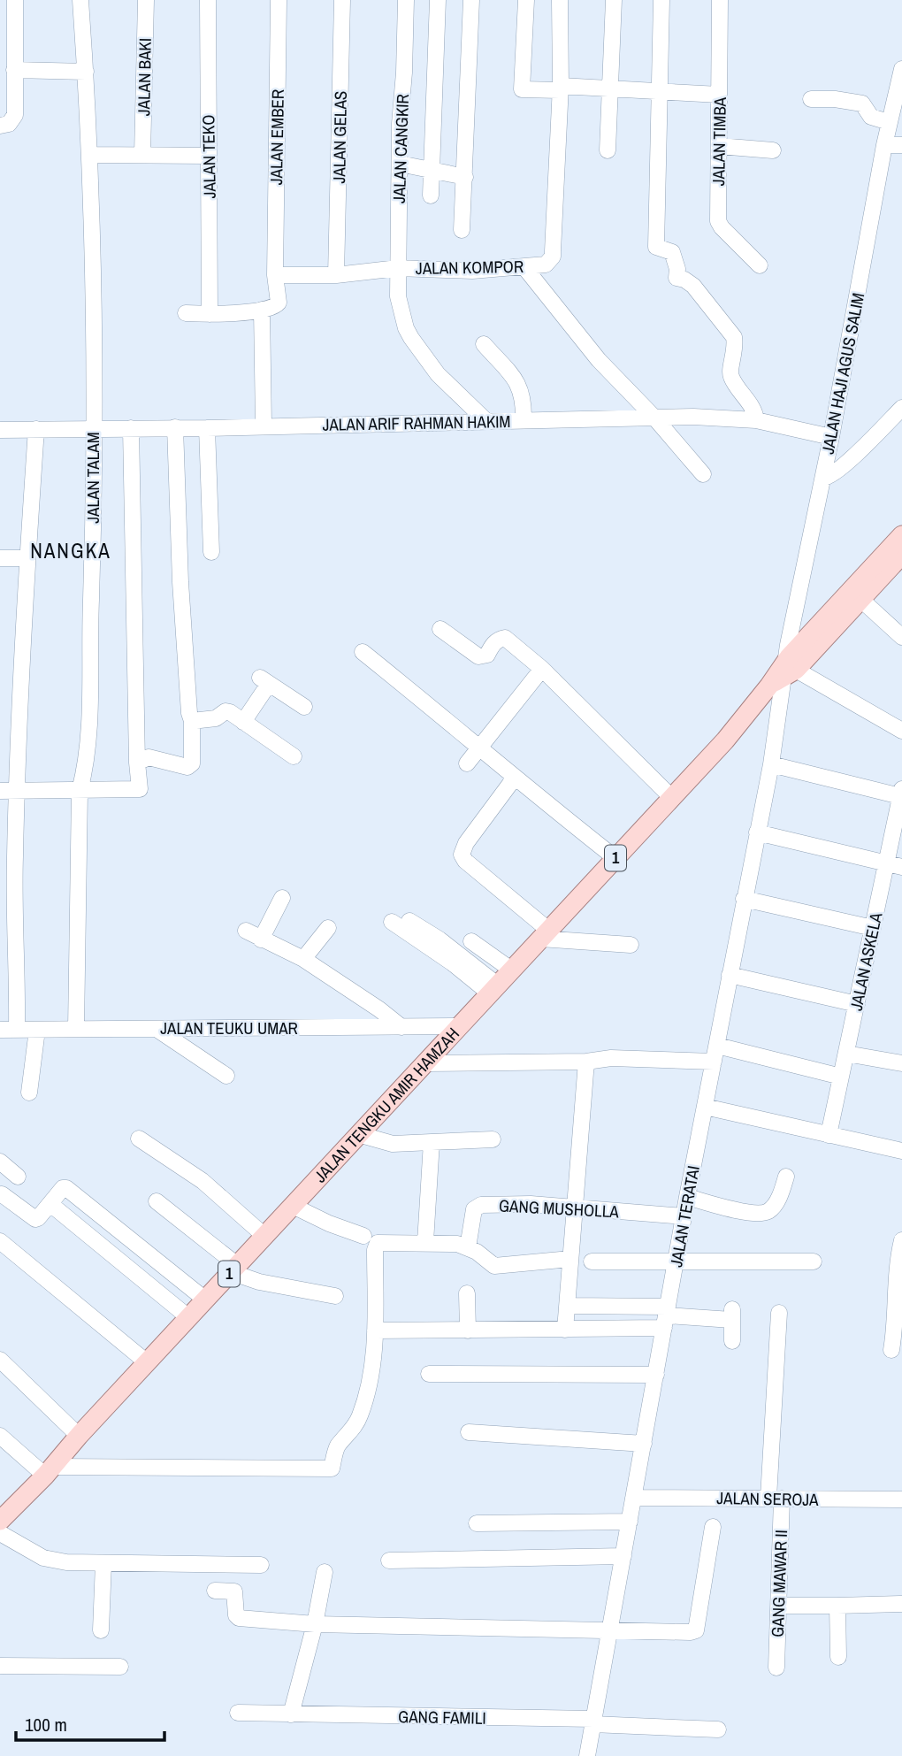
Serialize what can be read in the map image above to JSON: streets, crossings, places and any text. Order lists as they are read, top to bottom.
{
  "streets": {
    "main road": ["1", "JALAN TENGKU AMIR HAMZAH"],
    "street": [
      "JALAN BAKI",
      "JALAN EMBER",
      "JALAN GELAS",
      "JALAN TIMBA",
      "JALAN CANGKIR",
      "JALAN TEKO",
      "JALAN KOMPOR",
      "JALAN HAJI AGUS SALIM",
      "JALAN ARIF RAHMAN HAKIM",
      "JALAN TALAM",
      "JALAN ASKELA",
      "JALAN TEUKU UMAR",
      "GANG MUSHOLLA",
      "JALAN TERATAI",
      "JALAN SEROJA",
      "GANG MAWAR II",
      "GANG FAMILI"
    ]
  },
  "crossings": [
    ["JALAN EMBER", "JALAN KOMPOR"],
    ["JALAN GELAS", "JALAN KOMPOR"],
    ["JALAN CANGKIR", "JALAN KOMPOR"],
    ["JALAN CANGKIR", "JALAN ARIF RAHMAN HAKIM"],
    ["JALAN HAJI AGUS SALIM", "JALAN ARIF RAHMAN HAKIM"],
    ["JALAN HAJI AGUS SALIM", "JALAN TENGKU AMIR HAMZAH"],
    ["JALAN HAJI AGUS SALIM", "JALAN TERATAI"],
    ["JALAN ARIF RAHMAN HAKIM", "JALAN TALAM"],
    ["JALAN TALAM", "JALAN TEUKU UMAR"],
    ["JALAN TEUKU UMAR", "JALAN TENGKU AMIR HAMZAH"],
    ["JALAN TENGKU AMIR HAMZAH", "JALAN TERATAI"],
    ["GANG MUSHOLLA", "JALAN TERATAI"],
    ["JALAN TERATAI", "JALAN SEROJA"],
    ["JALAN TERATAI", "GANG FAMILI"],
    ["JALAN SEROJA", "GANG MAWAR II"]
  ],
  "districts": ["NANGKA"],
  "scale_bar": "100 m"
}
